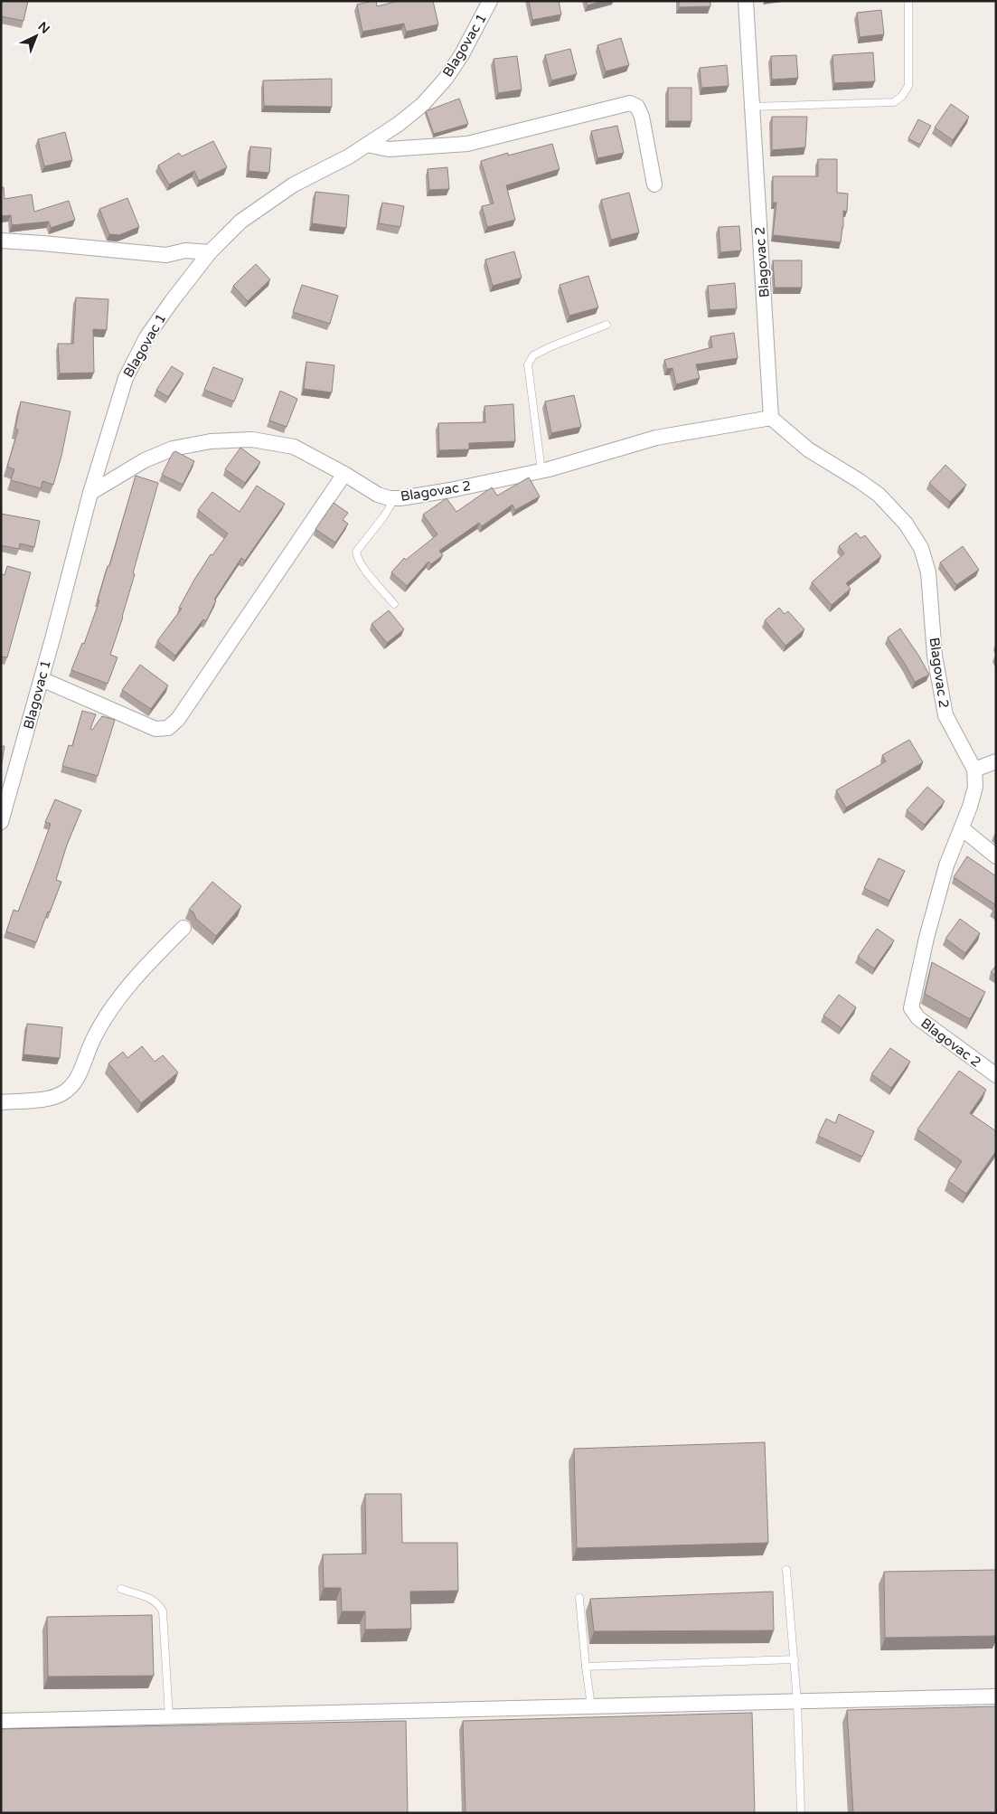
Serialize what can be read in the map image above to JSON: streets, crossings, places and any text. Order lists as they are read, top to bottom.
{
  "streets": {
    "street": ["Blagovac 1", "Blagovac 2"]
  },
  "crossings": [
    ["Blagovac 1", "Blagovac 2"]
  ],
  "north": "top right"
}
